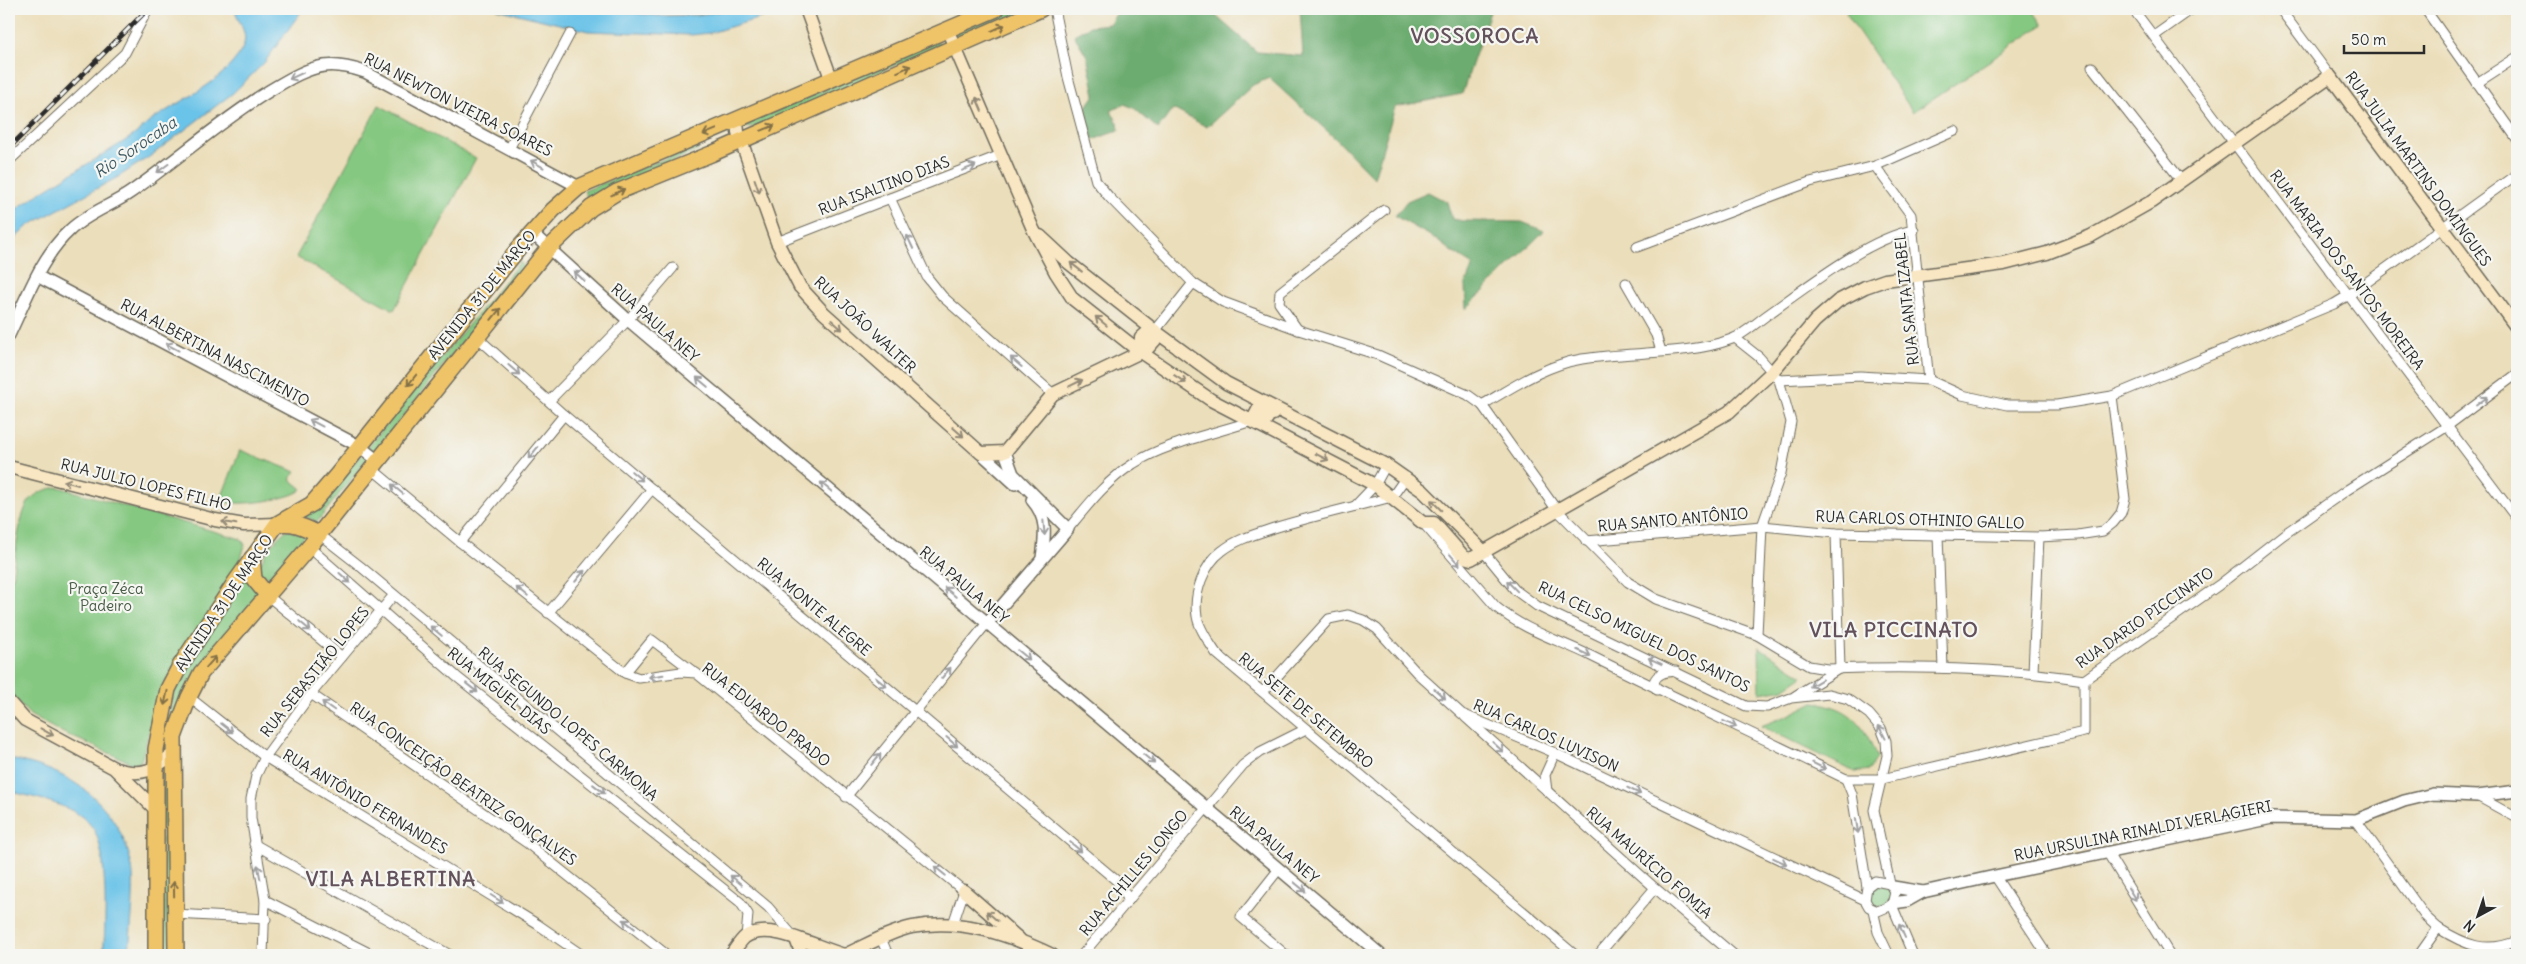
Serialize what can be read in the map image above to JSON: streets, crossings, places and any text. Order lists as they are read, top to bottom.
{
  "streets": {
    "highway": ["AVENIDA 31 DE MARÇO"],
    "main road": [
      "RUA JULIA MARTINS DOMINGUES",
      "RUA JOÃO WALTER",
      "RUA JULIO LOPES FILHO",
      "RUA CELSO MIGUEL DOS SANTOS"
    ],
    "street": [
      "RUA NEWTON VIEIRA SOARES",
      "RUA ISALTINO DIAS",
      "RUA MARIA DOS SANTOS MOREIRA",
      "RUA SANTA IZABEL",
      "RUA PAULA NEY",
      "RUA ALBERTINA NASCIMENTO",
      "RUA SANTO ANTÔNIO",
      "RUA CARLOS OTHINIO GALLO",
      "RUA MONTE ALEGRE",
      "RUA DARIO PICCINATO",
      "RUA SEBASTIÃO LOPES",
      "RUA MIGUEL DIAS",
      "RUA SETE DE SETEMBRO",
      "RUA EDUARDO PRADO",
      "RUA SEGUNDO LOPES CARMONA",
      "RUA CARLOS LUVISON",
      "RUA CONCEIÇÃO BEATRIZ GONÇALVES",
      "RUA ANTÔNIO FERNANDES",
      "RUA URSULINA RINALDI VERLAGIERI",
      "RUA MAURÍCIO FOMIA",
      "RUA ACHILLES LONGO"
    ]
  },
  "crossings": [
    ["RUA NEWTON VIEIRA SOARES", "AVENIDA 31 DE MARÇO"],
    ["RUA NEWTON VIEIRA SOARES", "RUA ALBERTINA NASCIMENTO"],
    ["RUA ISALTINO DIAS", "RUA JOÃO WALTER"],
    ["RUA ISALTINO DIAS", "RUA CELSO MIGUEL DOS SANTOS"],
    ["RUA MARIA DOS SANTOS MOREIRA", "RUA DARIO PICCINATO"],
    ["AVENIDA 31 DE MARÇO", "RUA PAULA NEY"],
    ["AVENIDA 31 DE MARÇO", "RUA JOÃO WALTER"],
    ["AVENIDA 31 DE MARÇO", "RUA ALBERTINA NASCIMENTO"],
    ["AVENIDA 31 DE MARÇO", "RUA JULIO LOPES FILHO"],
    ["AVENIDA 31 DE MARÇO", "RUA MONTE ALEGRE"],
    ["AVENIDA 31 DE MARÇO", "RUA CELSO MIGUEL DOS SANTOS"],
    ["AVENIDA 31 DE MARÇO", "RUA MIGUEL DIAS"],
    ["AVENIDA 31 DE MARÇO", "RUA EDUARDO PRADO"],
    ["AVENIDA 31 DE MARÇO", "RUA SEGUNDO LOPES CARMONA"],
    ["AVENIDA 31 DE MARÇO", "RUA ANTÔNIO FERNANDES"],
    ["RUA PAULA NEY", "RUA ACHILLES LONGO"],
    ["RUA ALBERTINA NASCIMENTO", "RUA EDUARDO PRADO"],
    ["RUA SANTO ANTÔNIO", "RUA CARLOS OTHINIO GALLO"],
    ["RUA SANTO ANTÔNIO", "RUA DARIO PICCINATO"],
    ["RUA MONTE ALEGRE", "RUA ACHILLES LONGO"],
    ["RUA CELSO MIGUEL DOS SANTOS", "RUA SETE DE SETEMBRO"],
    ["RUA CELSO MIGUEL DOS SANTOS", "RUA CARLOS LUVISON"],
    ["RUA CELSO MIGUEL DOS SANTOS", "RUA URSULINA RINALDI VERLAGIERI"],
    ["RUA SEBASTIÃO LOPES", "RUA MIGUEL DIAS"],
    ["RUA SEBASTIÃO LOPES", "RUA SEGUNDO LOPES CARMONA"],
    ["RUA SEBASTIÃO LOPES", "RUA CONCEIÇÃO BEATRIZ GONÇALVES"],
    ["RUA SEBASTIÃO LOPES", "RUA ANTÔNIO FERNANDES"],
    ["RUA SETE DE SETEMBRO", "RUA CARLOS LUVISON"],
    ["RUA SETE DE SETEMBRO", "RUA ACHILLES LONGO"],
    ["RUA CARLOS LUVISON", "RUA URSULINA RINALDI VERLAGIERI"],
    ["RUA CARLOS LUVISON", "RUA MAURÍCIO FOMIA"]
  ],
  "one_way": [
    "RUA NEWTON VIEIRA SOARES",
    "RUA ISALTINO DIAS",
    "RUA JOÃO WALTER",
    "RUA ALBERTINA NASCIMENTO",
    "RUA JULIO LOPES FILHO",
    "RUA MONTE ALEGRE",
    "RUA MIGUEL DIAS",
    "RUA EDUARDO PRADO",
    "RUA SEGUNDO LOPES CARMONA",
    "RUA CARLOS LUVISON",
    "RUA CONCEIÇÃO BEATRIZ GONÇALVES"
  ],
  "districts": ["VOSSOROCA", "VILA PICCINATO", "VILA ALBERTINA"],
  "water": ["Rio Sorocaba"],
  "parks": ["Praça Zéca Padeiro"],
  "scale_bar": "50 m",
  "north": "bottom left"
}
